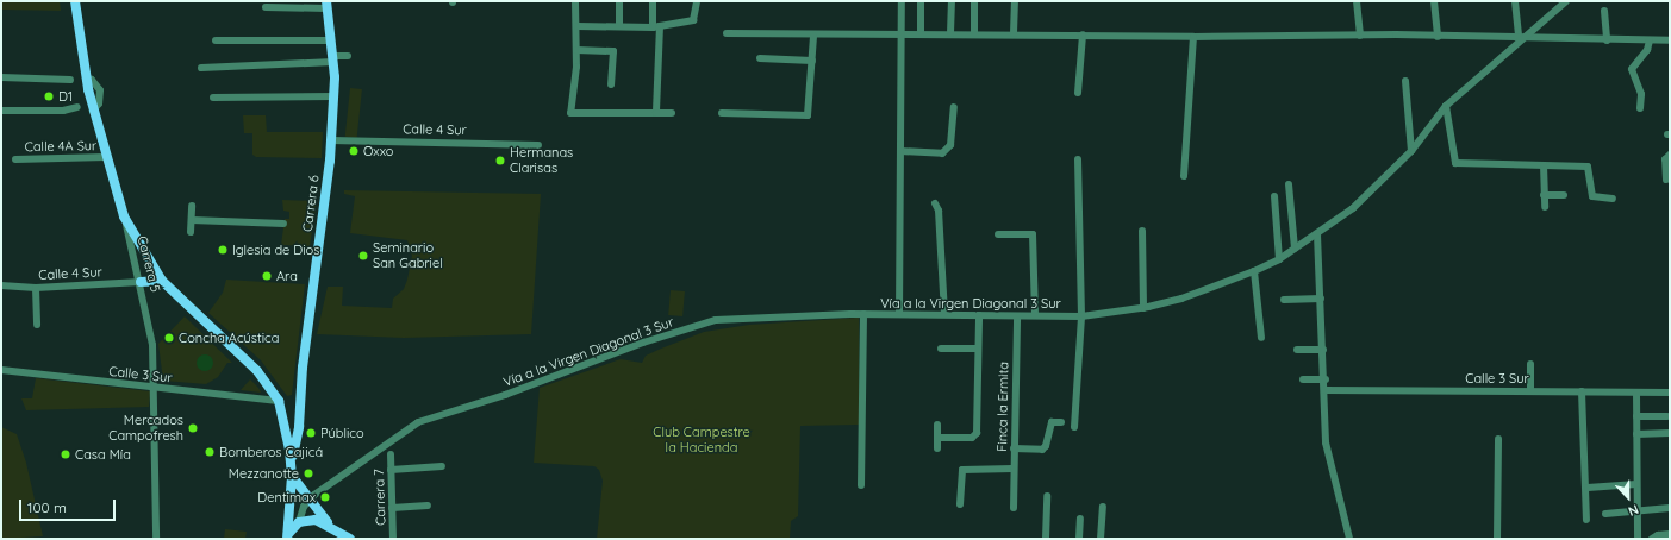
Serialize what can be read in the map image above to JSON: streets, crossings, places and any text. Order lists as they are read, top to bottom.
{
  "streets": {
    "main road": ["Carrera 6", "Carrera 5"],
    "street": [
      "Calle 4 Sur",
      "Calle 4A Sur",
      "Vía a la Virgen Diagonal 3 Sur",
      "Calle 3 Sur",
      "Finca la Ermita",
      "Carrera 7"
    ]
  },
  "crossings": [
    ["Calle 4 Sur", "Carrera 6"],
    ["Calle 4 Sur", "Carrera 5"],
    ["Calle 4A Sur", "Carrera 5"],
    ["Carrera 6", "Carrera 5"],
    ["Carrera 6", "Calle 3 Sur"],
    ["Carrera 5", "Calle 3 Sur"],
    ["Vía a la Virgen Diagonal 3 Sur", "Finca la Ermita"]
  ],
  "parks": ["Club Campestre la Hacienda"],
  "places": [
    "D1",
    "Oxxo",
    "Hermanas Clarisas",
    "Iglesia de Dios",
    "Seminario San Gabriel",
    "Ara",
    "Concha Acústica",
    "Mercados Campofresh",
    "Público",
    "Bomberos Cajicá",
    "Casa Mía",
    "Mezzanotte",
    "Dentimax"
  ],
  "scale_bar": "100 m",
  "north": "bottom"
}
